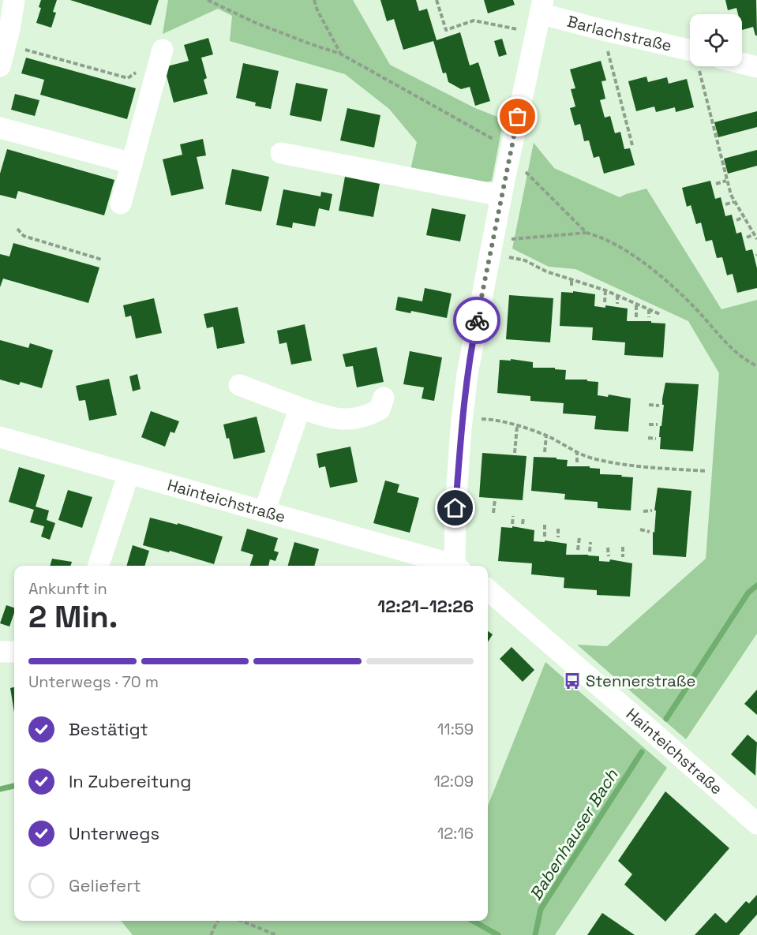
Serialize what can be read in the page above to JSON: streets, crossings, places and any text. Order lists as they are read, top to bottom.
{
  "streets": {
    "street": ["Barlachstraße", "Hainteichstraße"]
  },
  "water": ["Babenhauser Bach"],
  "places": {
    "bus stop": ["Stennerstraße"]
  },
  "page": {
    "heading": ["2 Min.", "Ankunft in", "12:21–12:26"],
    "bar": "Unterwegs · 70 m",
    "list": [
      ["Bestätigt", "11:59"],
      ["In Zubereitung", "12:09"],
      ["Unterwegs", "12:16"],
      "Geliefert"
    ]
  }
}
